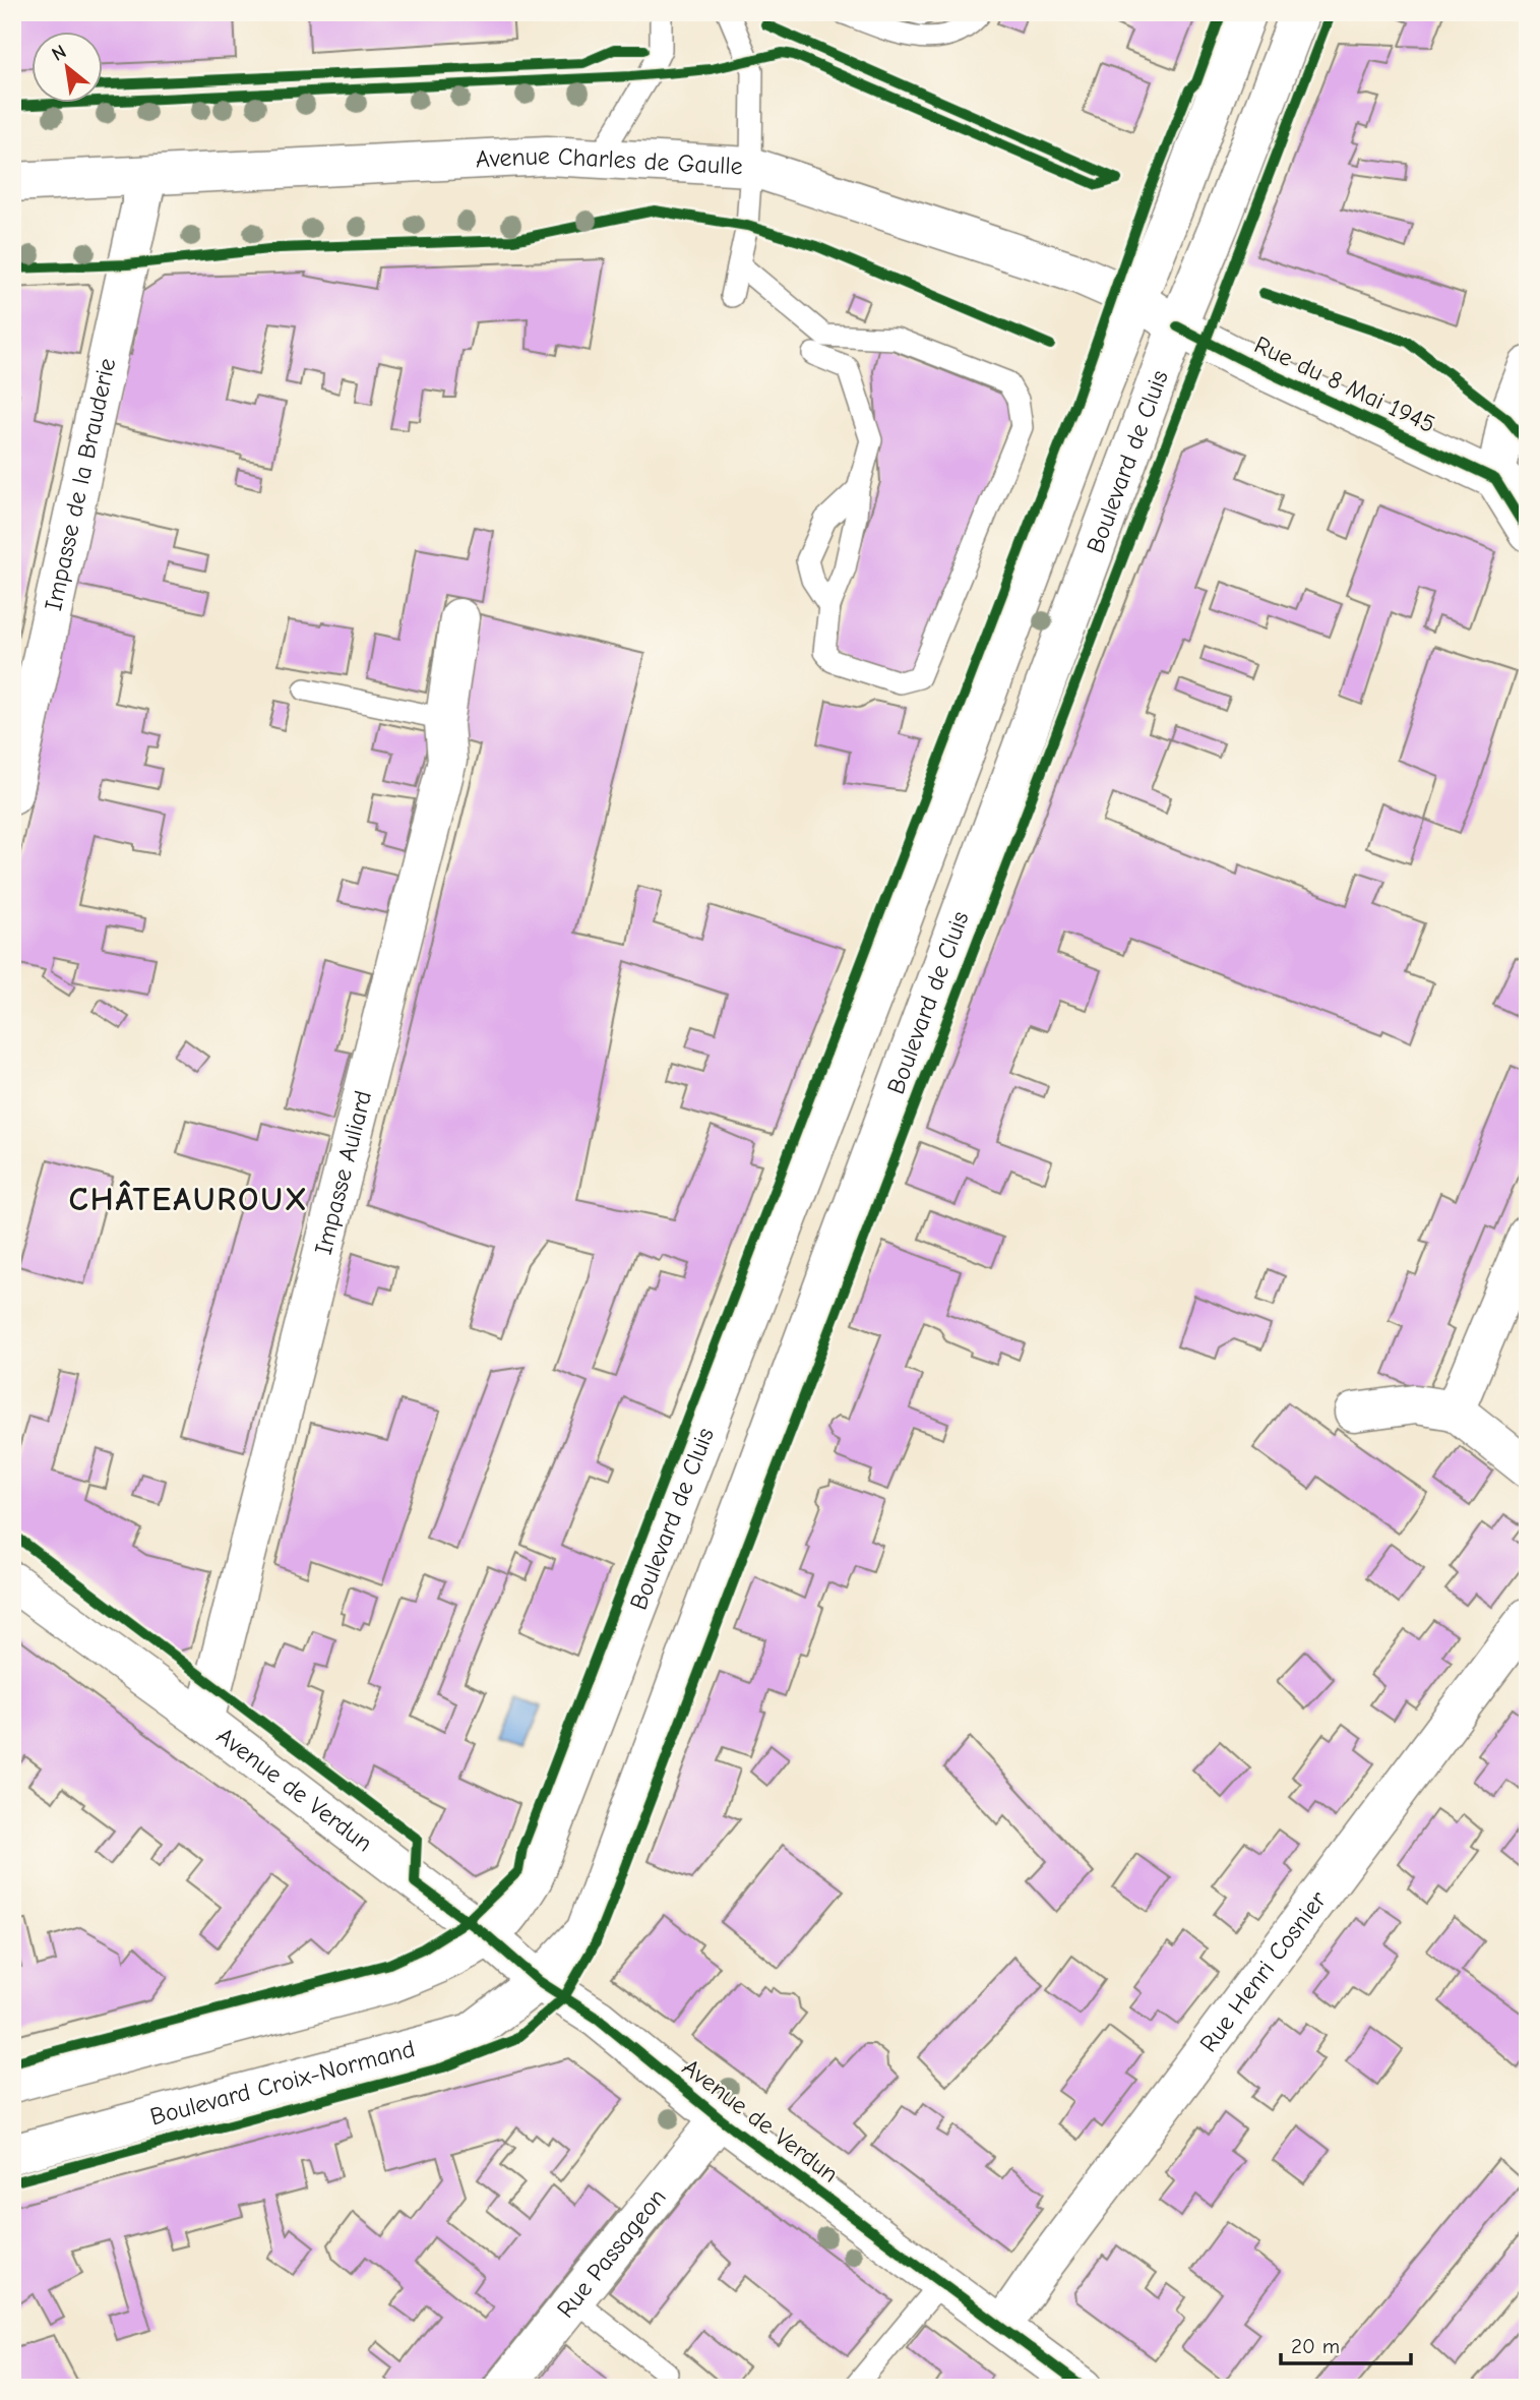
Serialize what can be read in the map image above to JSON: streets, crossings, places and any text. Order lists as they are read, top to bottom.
{
  "streets": {
    "main road": [
      "Avenue Charles de Gaulle",
      "Rue du 8 Mai 1945",
      "Boulevard de Cluis",
      "Impasse de la Brauderie",
      "Impasse Auliard",
      "Avenue de Verdun",
      "Rue Henri Cosnier",
      "Boulevard Croix-Normand",
      "Rue Passageon"
    ]
  },
  "crossings": [
    ["Avenue Charles de Gaulle", "Rue du 8 Mai 1945"],
    ["Avenue Charles de Gaulle", "Boulevard de Cluis"],
    ["Avenue Charles de Gaulle", "Impasse de la Brauderie"],
    ["Rue du 8 Mai 1945", "Boulevard de Cluis"],
    ["Boulevard de Cluis", "Avenue de Verdun"],
    ["Boulevard de Cluis", "Boulevard Croix-Normand"],
    ["Impasse Auliard", "Avenue de Verdun"],
    ["Avenue de Verdun", "Rue Henri Cosnier"],
    ["Avenue de Verdun", "Boulevard Croix-Normand"],
    ["Avenue de Verdun", "Rue Passageon"]
  ],
  "districts": ["CHÂTEAUROUX"],
  "scale_bar": "20 m",
  "north": "top left"
}
